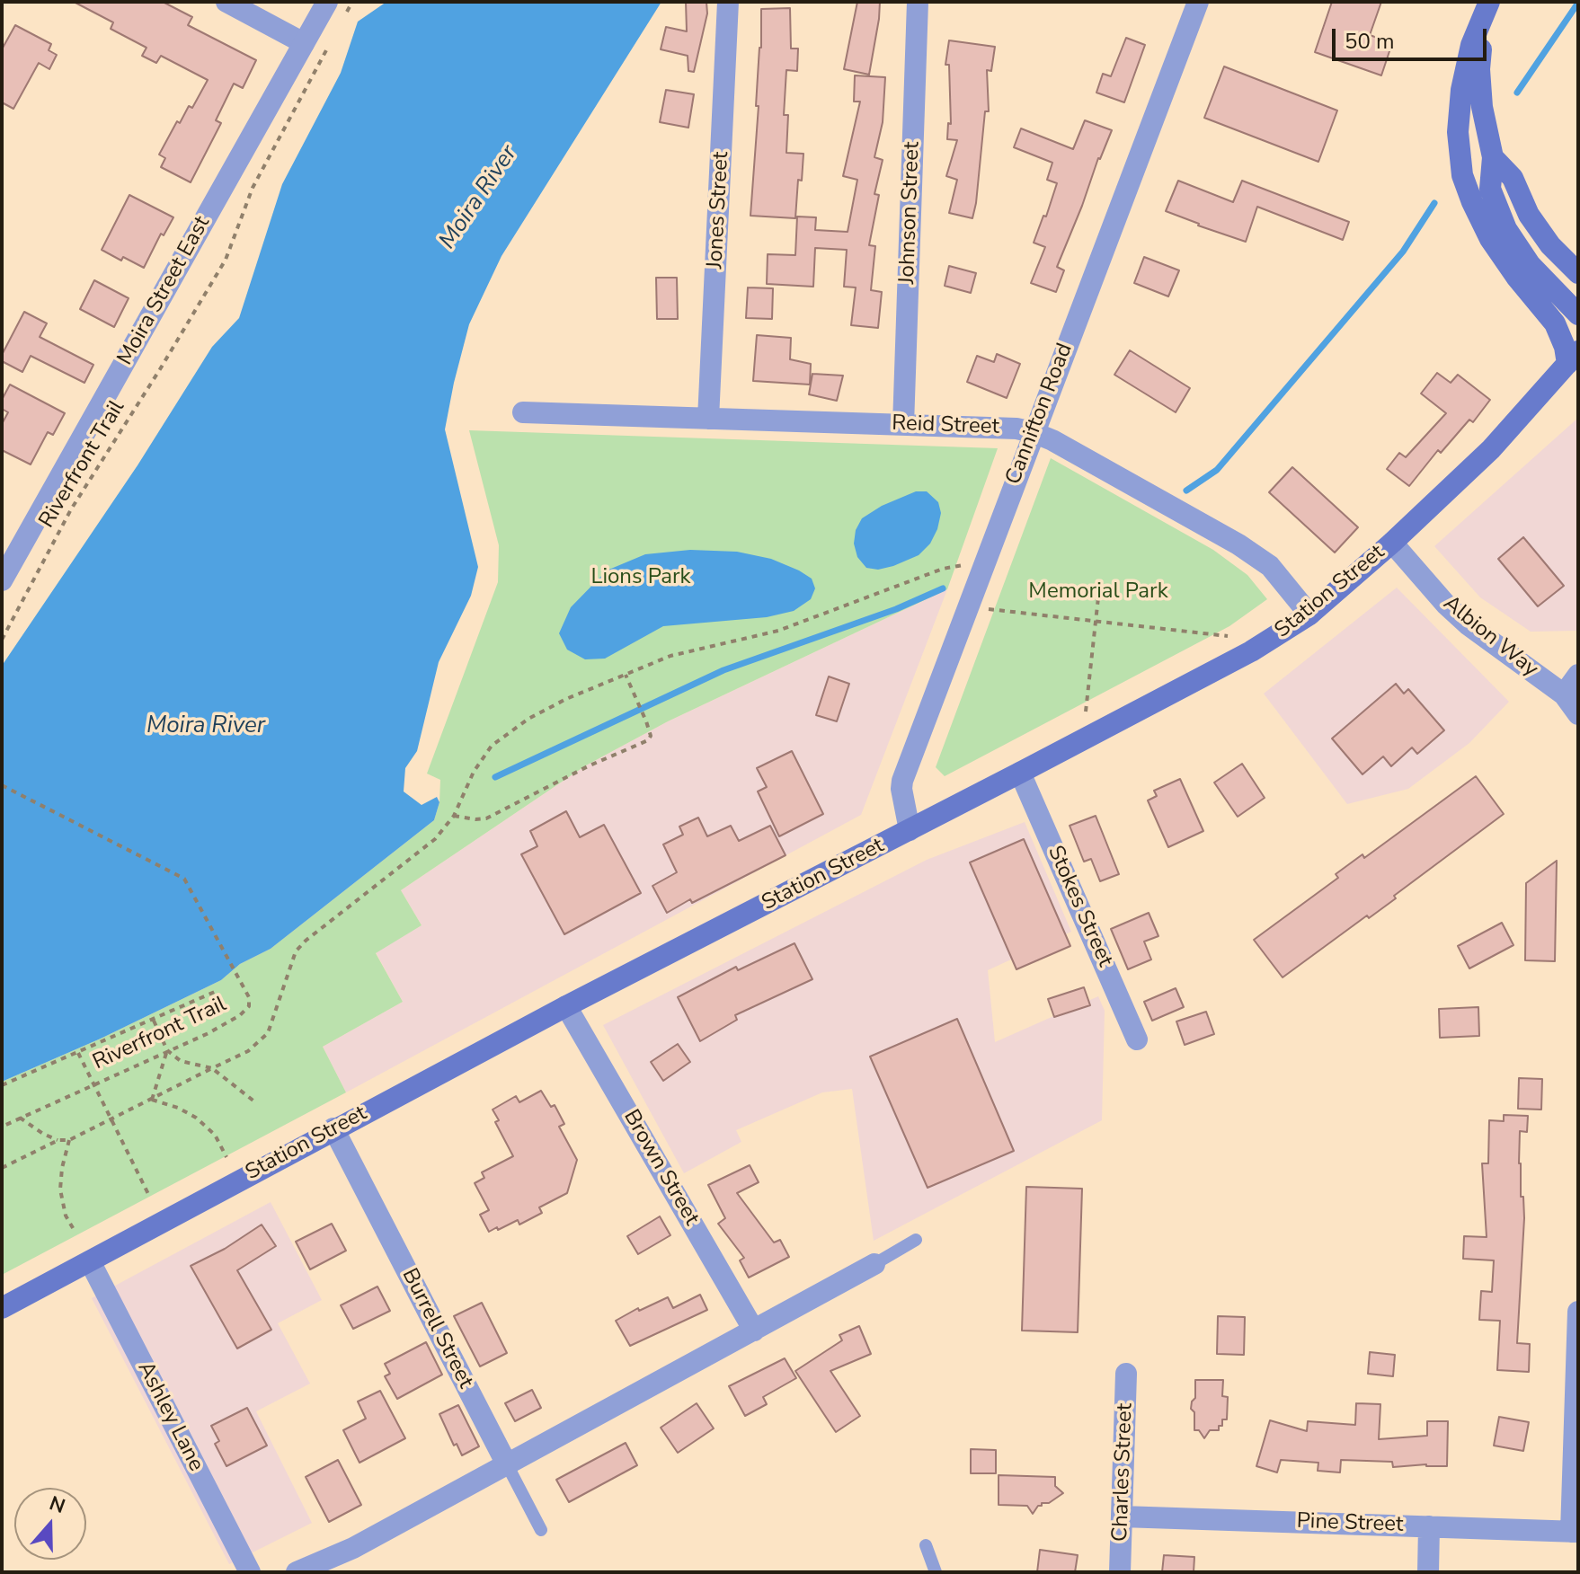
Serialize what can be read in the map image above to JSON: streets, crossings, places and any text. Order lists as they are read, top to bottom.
{
  "streets": {
    "main road": ["Station Street"],
    "street": [
      "Jones Street",
      "Johnson Street",
      "Moira Street East",
      "Cannifton Road",
      "Reid Street",
      "Albion Way",
      "Stokes Street",
      "Brown Street",
      "Burrell Street",
      "Ashley Lane",
      "Charles Street",
      "Pine Street"
    ],
    "path": ["Riverfront Trail"]
  },
  "crossings": [
    ["Jones Street", "Reid Street"],
    ["Johnson Street", "Reid Street"],
    ["Cannifton Road", "Reid Street"],
    ["Cannifton Road", "Station Street"],
    ["Reid Street", "Station Street"],
    ["Station Street", "Albion Way"],
    ["Station Street", "Stokes Street"],
    ["Station Street", "Brown Street"],
    ["Station Street", "Burrell Street"],
    ["Station Street", "Ashley Lane"],
    ["Charles Street", "Pine Street"]
  ],
  "water": ["Moira River"],
  "parks": ["Lions Park", "Memorial Park"],
  "scale_bar": "50 m",
  "north": "top"
}
